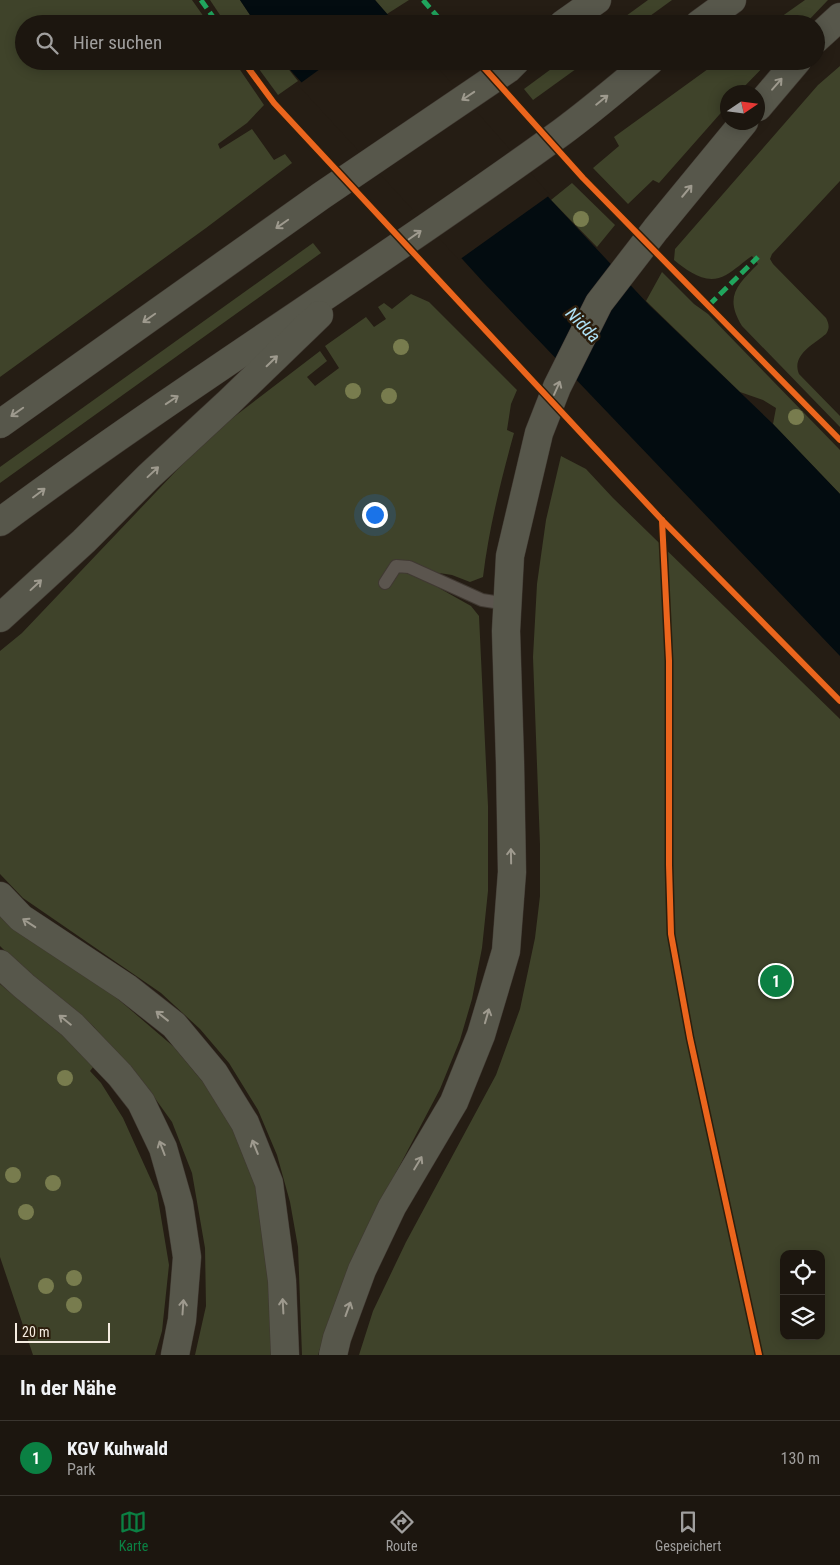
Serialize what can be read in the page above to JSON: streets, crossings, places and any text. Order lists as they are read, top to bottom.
{
  "water": ["Nidda"],
  "scale_bar": "20 m",
  "north": "right",
  "page": {
    "search": "Hier suchen",
    "pins": "1",
    "scale": "20 m",
    "heading": "In der Nähe",
    "list": [
      {
        "mark": "1",
        "name": "KGV Kuhwald",
        "note": "Park",
        "value": "130 m"
      }
    ],
    "nav": ["Karte", "Route", "Gespeichert"]
  }
}
